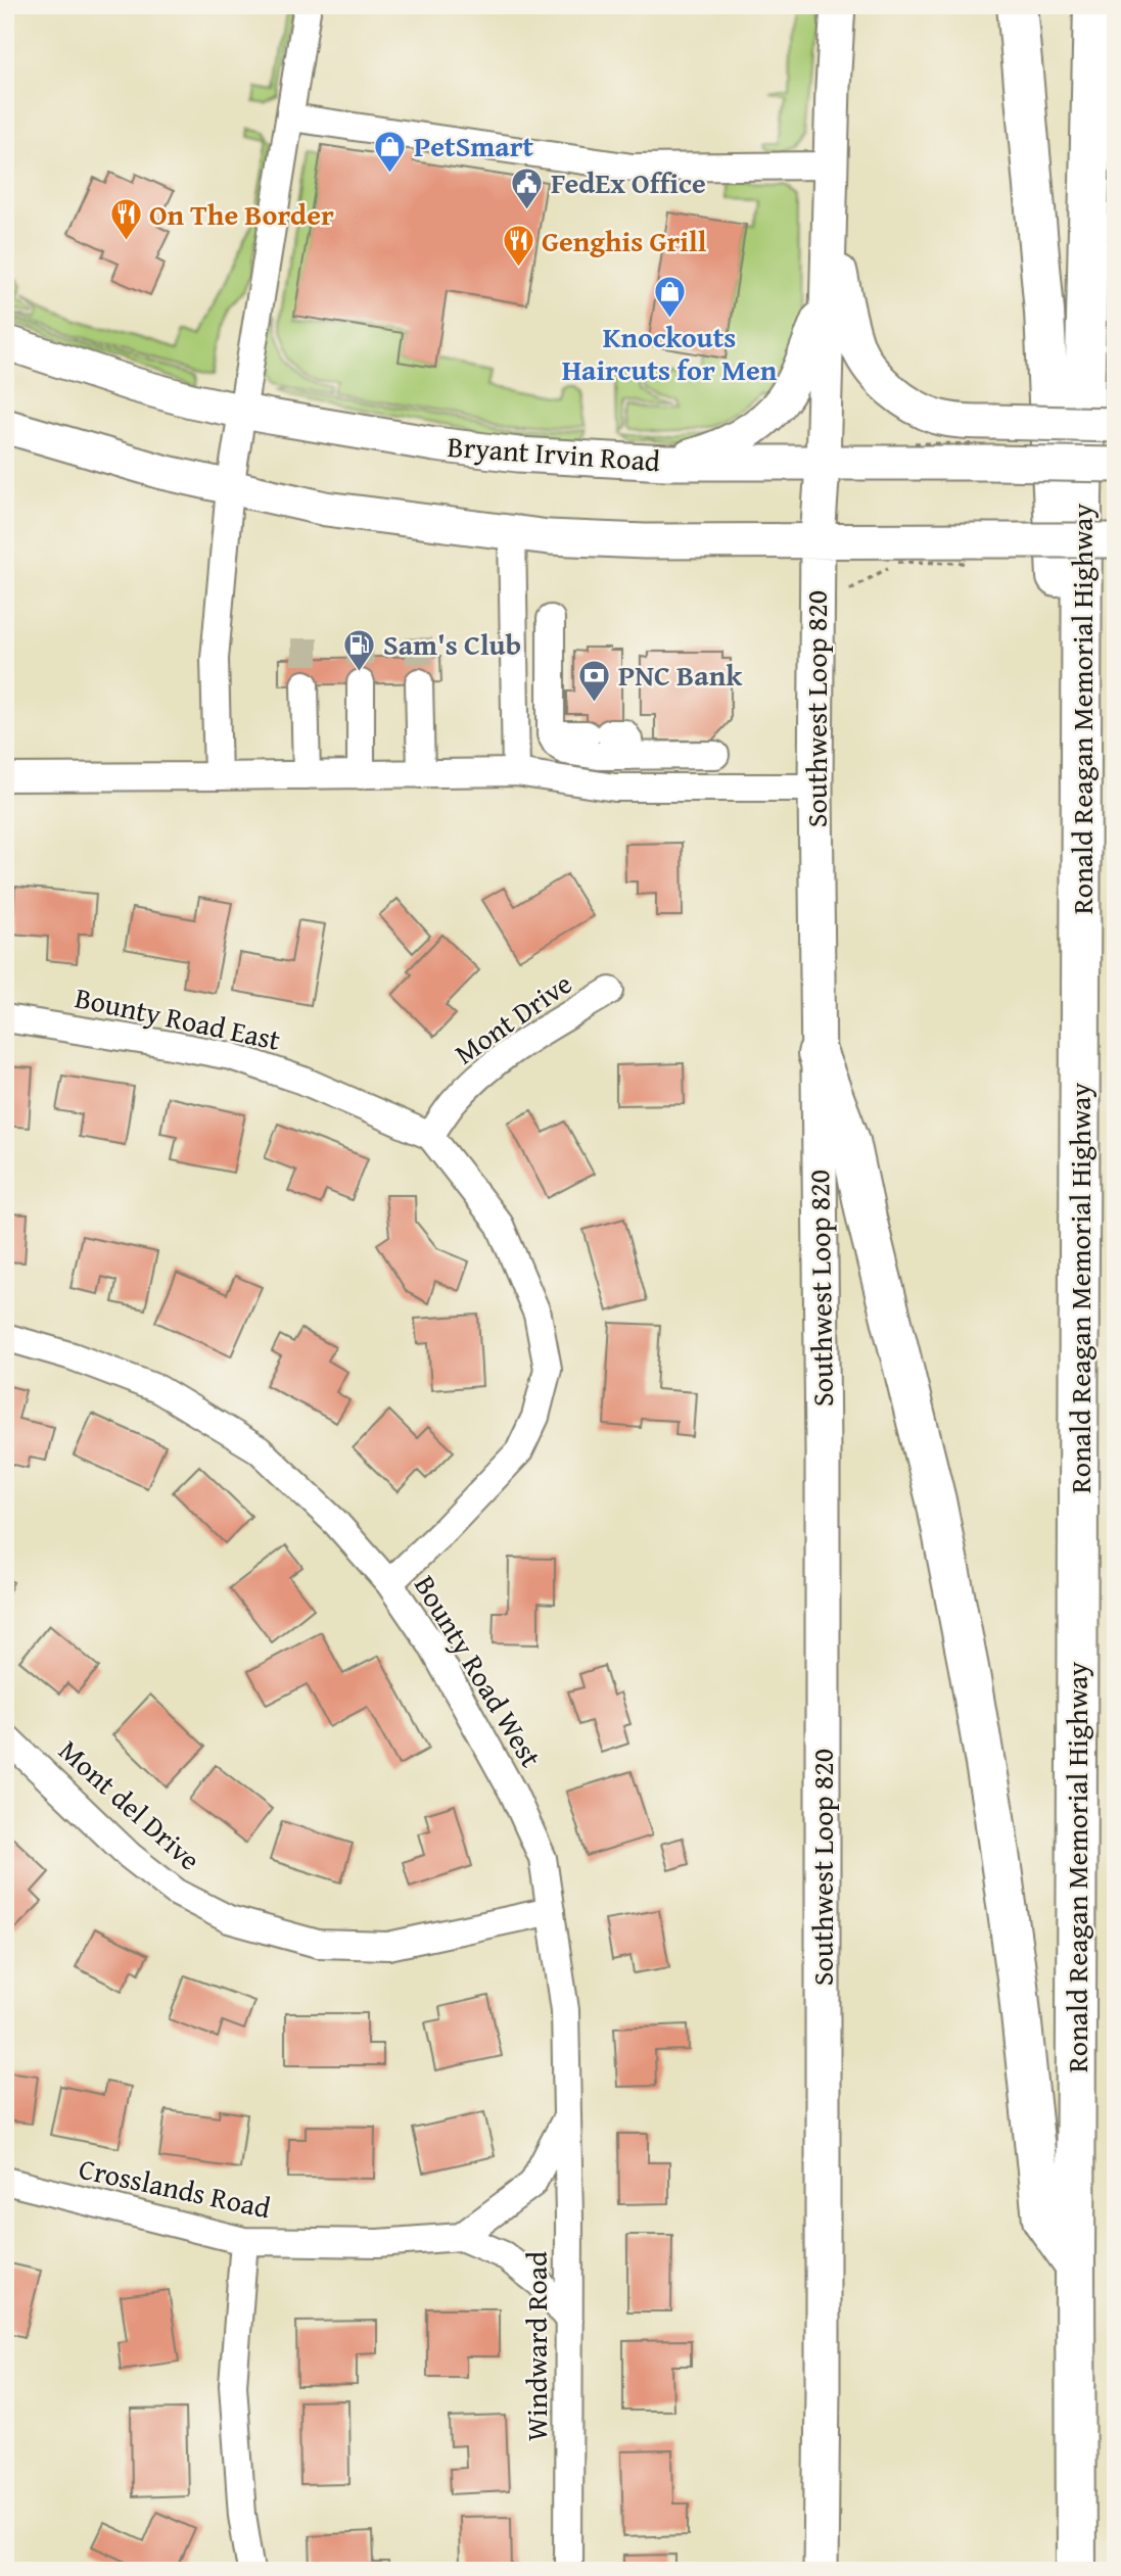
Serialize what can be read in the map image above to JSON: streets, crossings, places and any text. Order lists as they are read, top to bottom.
{
  "streets": {
    "highway": ["Ronald Reagan Memorial Highway"],
    "main road": ["Bryant Irvin Road", "Southwest Loop 820"],
    "street": [
      "Bounty Road East",
      "Mont Drive",
      "Bounty Road West",
      "Mont del Drive",
      "Crosslands Road",
      "Windward Road"
    ]
  },
  "crossings": [
    ["Bryant Irvin Road", "Southwest Loop 820"],
    ["Bounty Road East", "Mont Drive"],
    ["Bounty Road East", "Bounty Road West"],
    ["Bounty Road West", "Mont del Drive"],
    ["Bounty Road West", "Windward Road"],
    ["Crosslands Road", "Windward Road"]
  ],
  "places": {
    "shop": ["PetSmart", "Knockouts Haircuts for Men"],
    "public building": ["FedEx Office"],
    "restaurant": ["On The Border", "Genghis Grill"],
    "fuel station": ["Sam's Club"],
    "bank": ["PNC Bank"]
  }
}
